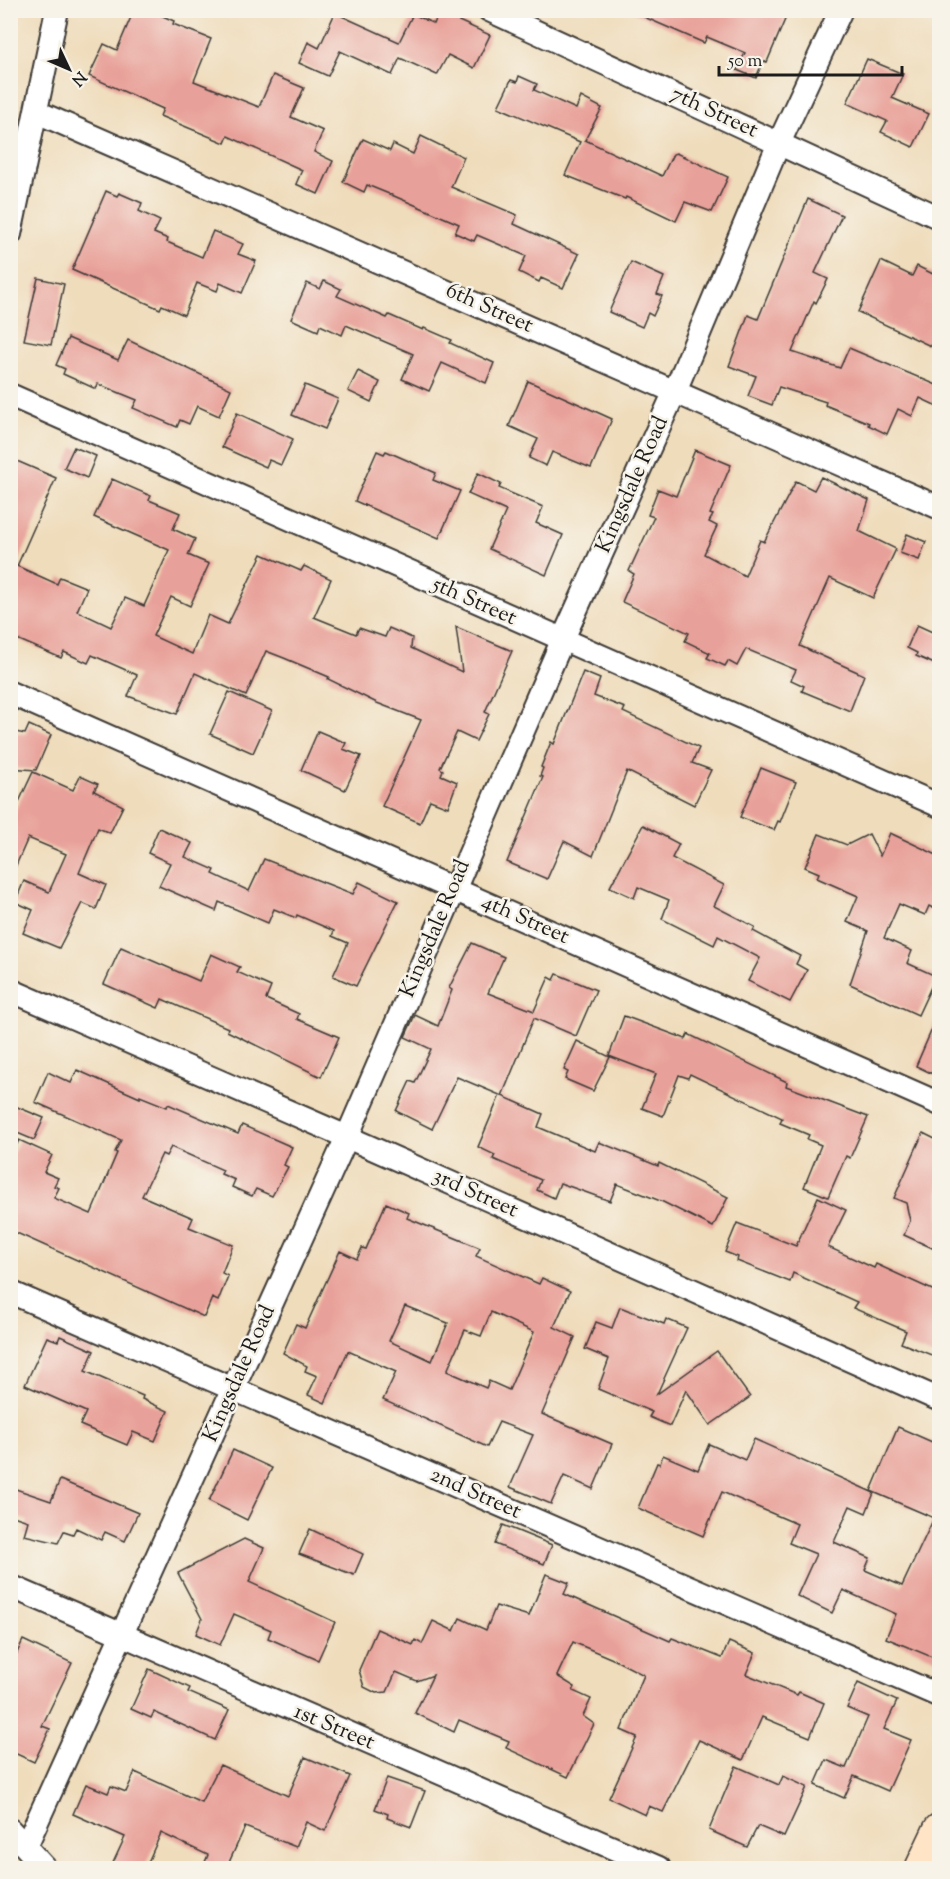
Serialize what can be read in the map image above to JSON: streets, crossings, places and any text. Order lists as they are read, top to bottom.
{
  "streets": {
    "street": [
      "7th Street",
      "6th Street",
      "Kingsdale Road",
      "5th Street",
      "4th Street",
      "3rd Street",
      "2nd Street",
      "1st Street"
    ]
  },
  "crossings": [
    ["7th Street", "Kingsdale Road"],
    ["6th Street", "Kingsdale Road"],
    ["Kingsdale Road", "5th Street"],
    ["Kingsdale Road", "4th Street"],
    ["Kingsdale Road", "3rd Street"],
    ["Kingsdale Road", "2nd Street"],
    ["Kingsdale Road", "1st Street"]
  ],
  "scale_bar": "50 m",
  "north": "bottom right"
}
